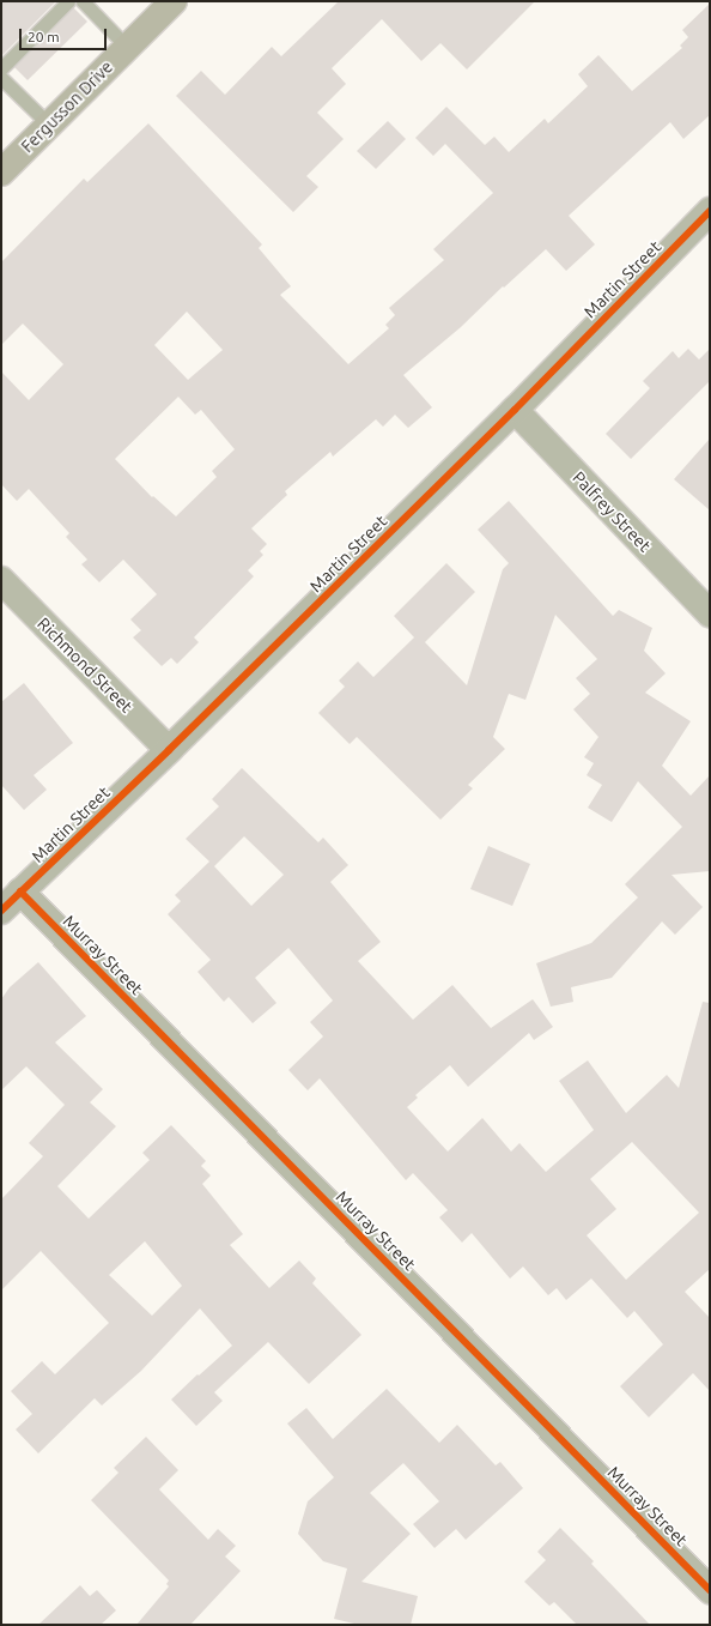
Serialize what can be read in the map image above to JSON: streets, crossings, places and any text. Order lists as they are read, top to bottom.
{
  "streets": {
    "main road": ["Fergusson Drive"],
    "street": [
      "Martin Street",
      "Palfrey Street",
      "Richmond Street",
      "Murray Street"
    ]
  },
  "crossings": [
    ["Martin Street", "Palfrey Street"],
    ["Martin Street", "Richmond Street"],
    ["Martin Street", "Murray Street"]
  ],
  "scale_bar": "20 m"
}
